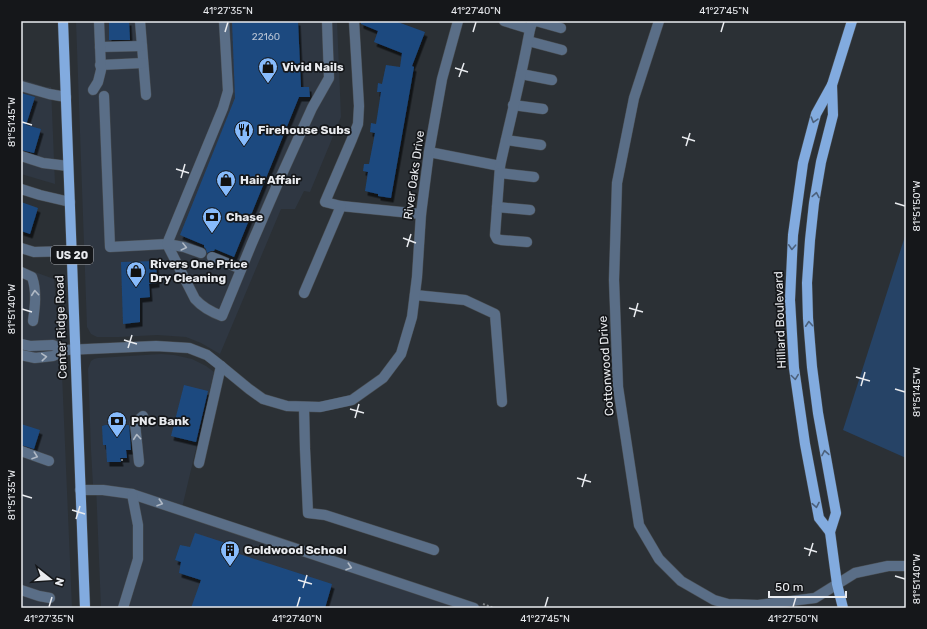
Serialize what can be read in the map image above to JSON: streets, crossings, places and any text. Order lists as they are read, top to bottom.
{
  "streets": {
    "main road": ["US 20", "Hilliard Boulevard", "Center Ridge Road"],
    "street": ["River Oaks Drive", "Cottonwood Drive"]
  },
  "crossings": [
    ["River Oaks Drive", "Center Ridge Road"],
    ["Hilliard Boulevard", "Cottonwood Drive"]
  ],
  "places": {
    "shop": ["Vivid Nails", "Hair Affair", "Rivers One Price Dry Cleaning"],
    "restaurant": ["Firehouse Subs"],
    "bank": ["Chase", "PNC Bank"],
    "building": ["Goldwood School"]
  },
  "house_numbers": ["22160"],
  "scale_bar": "50 m",
  "north": "right",
  "coordinates": [
    "41°27'35\"N",
    "41°27'40\"N",
    "41°27'45\"N",
    "81°51'45\"W",
    "81°51'50\"W",
    "81°51'40\"W",
    "81°51'35\"W",
    "41°27'50\"N"
  ]
}
